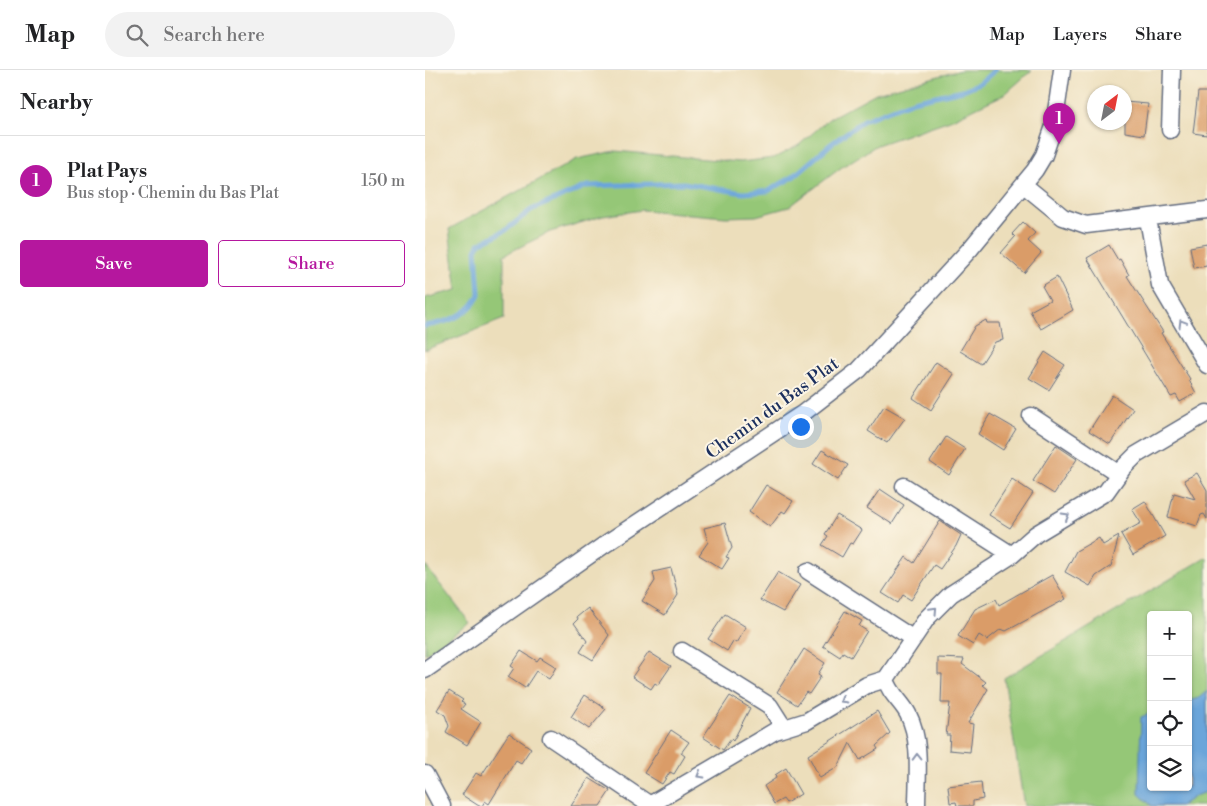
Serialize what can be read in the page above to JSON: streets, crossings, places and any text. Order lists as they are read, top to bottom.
{
  "streets": {
    "street": ["Chemin du Bas Plat"]
  },
  "north": "top right",
  "page": {
    "header": "Map",
    "search": "Search here",
    "nav": ["Map", "Layers", "Share"],
    "heading": "Nearby",
    "pins": "1",
    "list": [
      {
        "mark": "1",
        "name": "Plat Pays",
        "note": "Bus stop · Chemin du Bas Plat",
        "value": "150 m"
      }
    ],
    "buttons": ["Save", "Share"],
    "map_buttons": ["+", "−"]
  }
}
